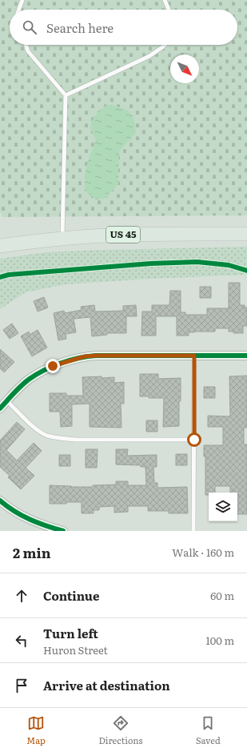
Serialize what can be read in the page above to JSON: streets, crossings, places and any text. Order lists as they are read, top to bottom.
{
  "streets": {
    "main road": ["US 45"]
  },
  "north": "bottom right",
  "page": {
    "search": "Search here",
    "heading": ["2 min", "Walk · 160 m"],
    "list": [
      ["Continue", "60 m"],
      ["Turn left", "Huron Street", "100 m"],
      "Arrive at destination"
    ],
    "nav": ["Map", "Directions", "Saved"]
  }
}
